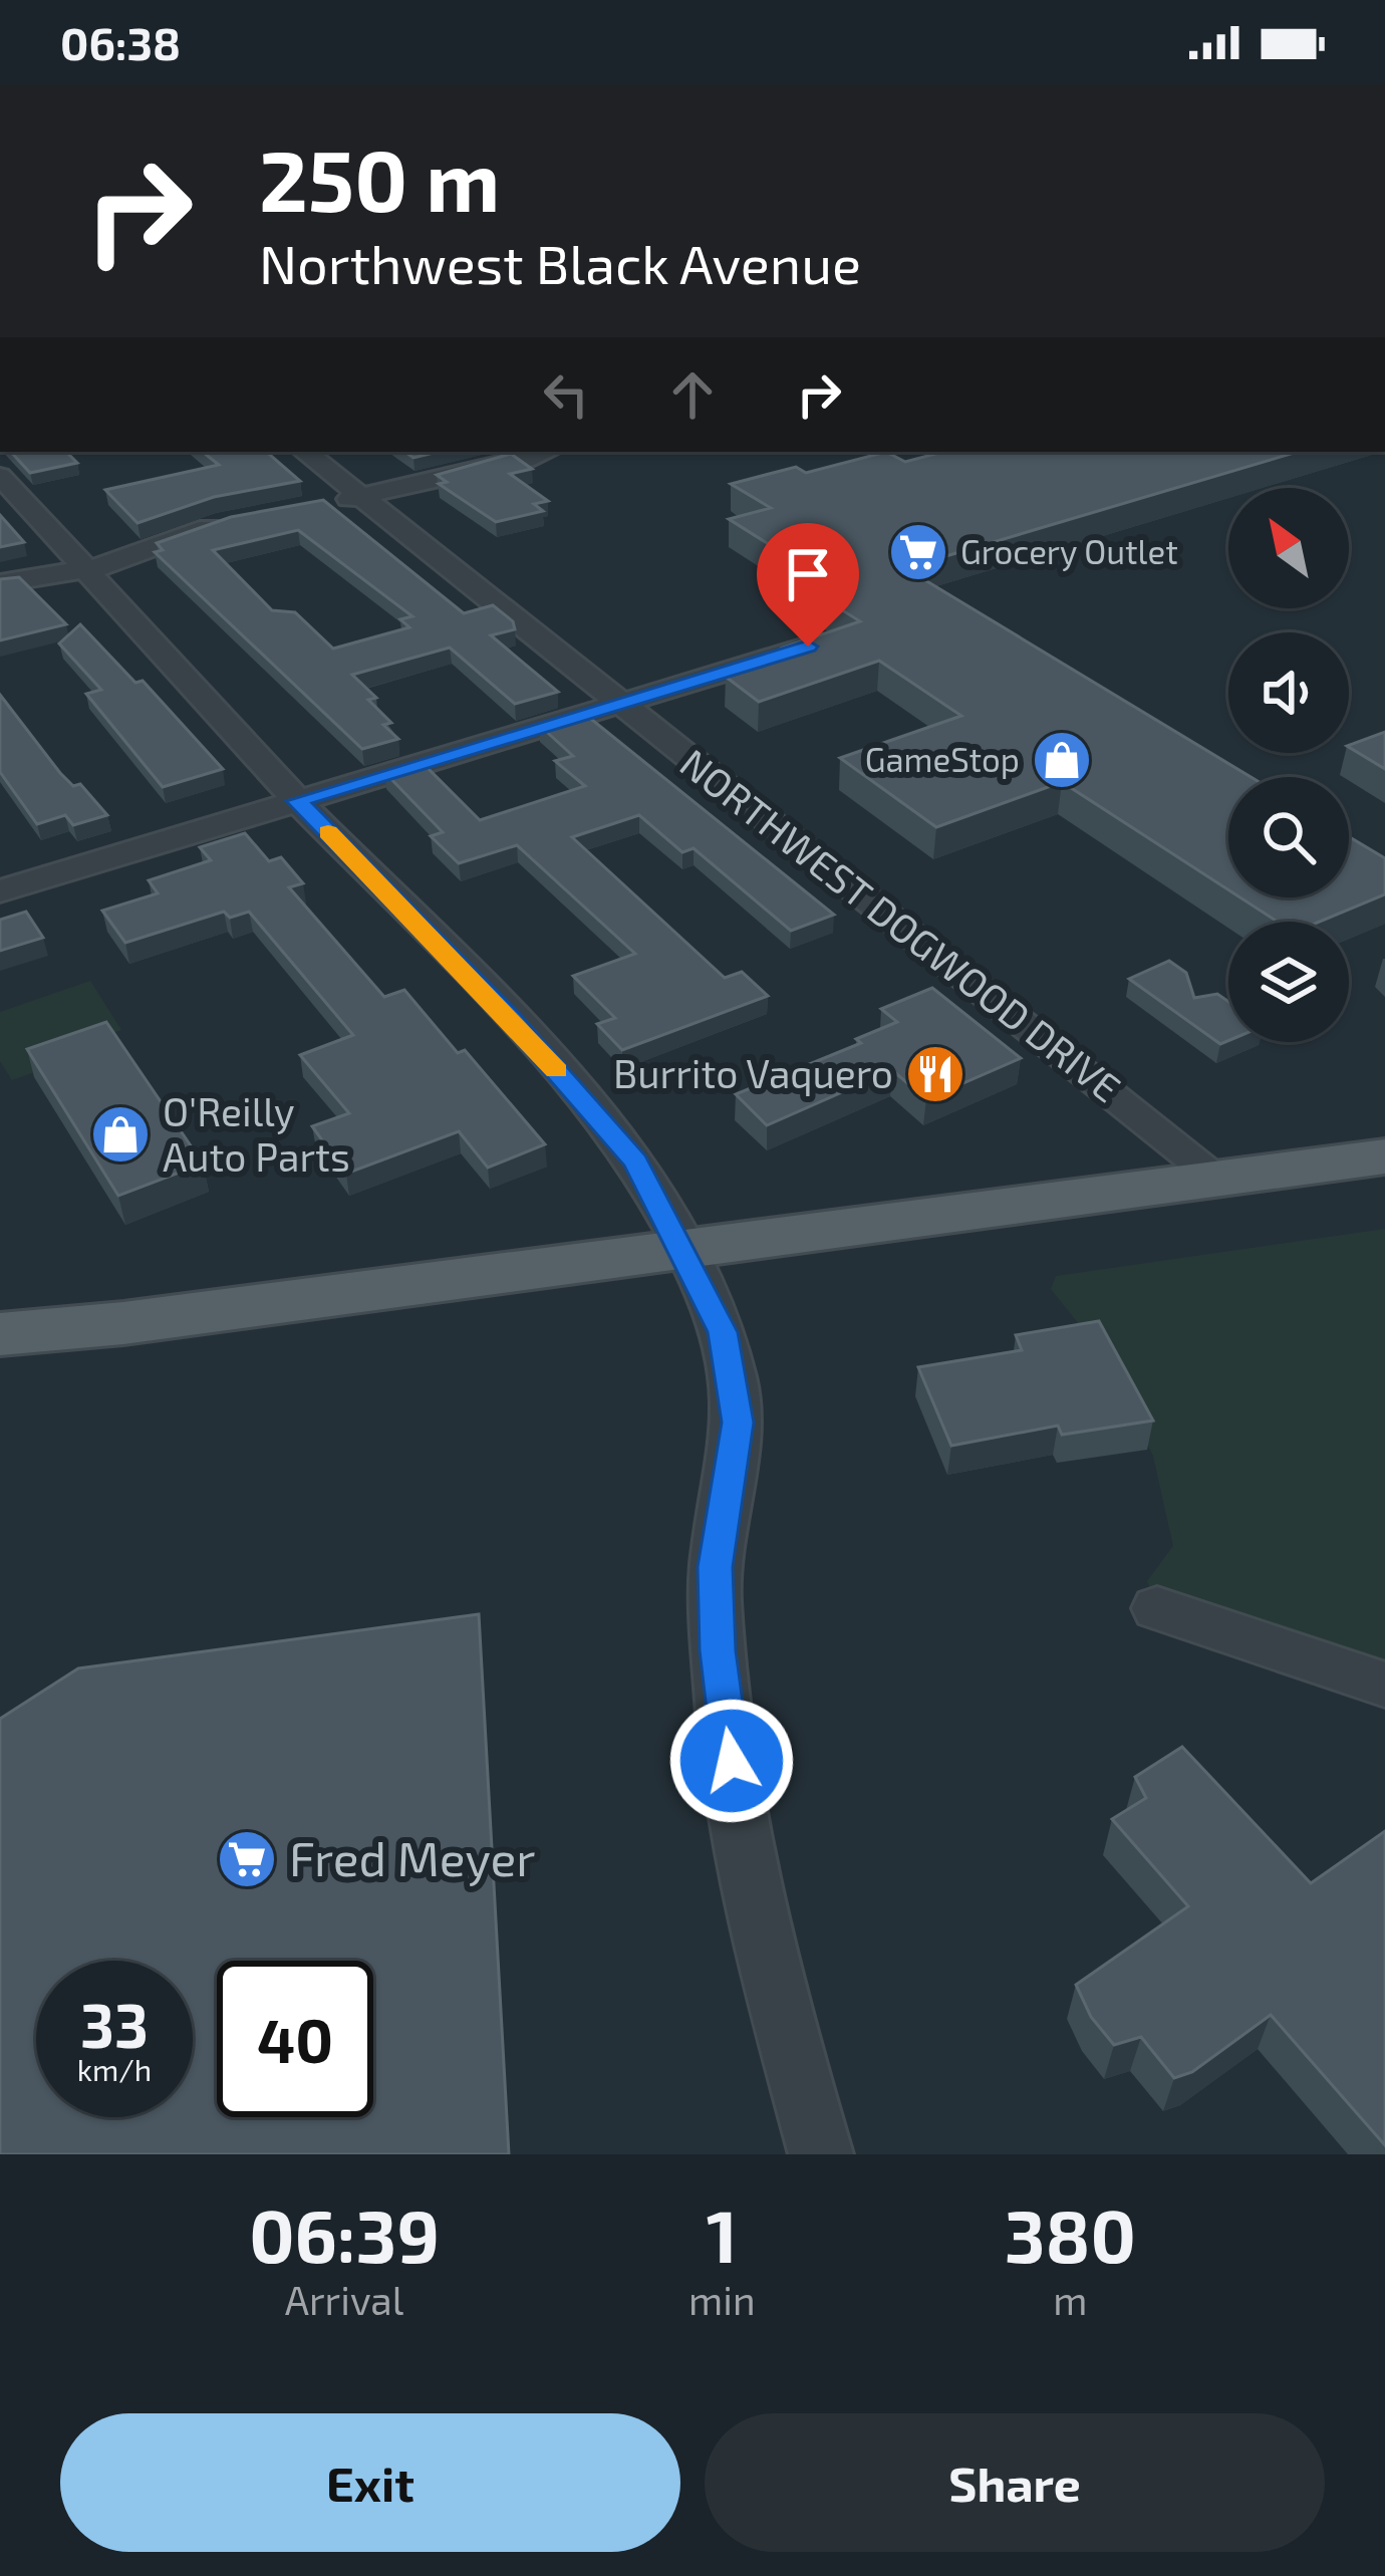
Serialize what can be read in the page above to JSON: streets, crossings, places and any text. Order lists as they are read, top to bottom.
{
  "streets": {
    "street": ["NORTHWEST DOGWOOD DRIVE"]
  },
  "places": {
    "supermarket": ["Grocery Outlet", "Fred Meyer"],
    "shop": ["GameStop", "O'Reilly Auto Parts"],
    "restaurant": ["Burrito Vaquero"]
  },
  "north": "top left",
  "page": {
    "status": "06:38",
    "turn": ["250 m", "Northwest Black Avenue"],
    "speed": "33 km/h",
    "limit": "40",
    "eta": [
      "06:39",
      "Arrival",
      "1",
      "min",
      "380",
      "m"
    ],
    "buttons": ["Exit", "Share"]
  }
}
